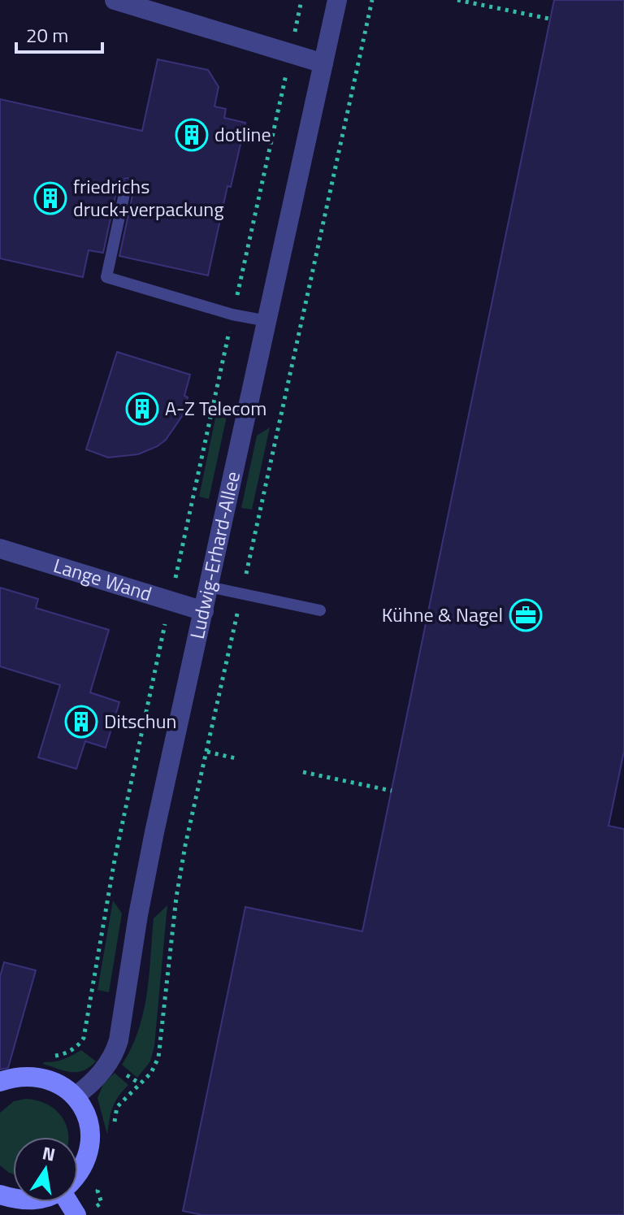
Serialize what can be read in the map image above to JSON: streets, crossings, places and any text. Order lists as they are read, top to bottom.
{
  "streets": {
    "street": ["Ludwig-Erhard-Allee", "Lange Wand"]
  },
  "crossings": [
    ["Ludwig-Erhard-Allee", "Lange Wand"]
  ],
  "places": {
    "building": [
      "dotline",
      "friedrichs druck+verpackung",
      "A-Z Telecom",
      "Ditschun"
    ],
    "office": ["Kühne & Nagel"]
  },
  "scale_bar": "20 m",
  "north": "top"
}
